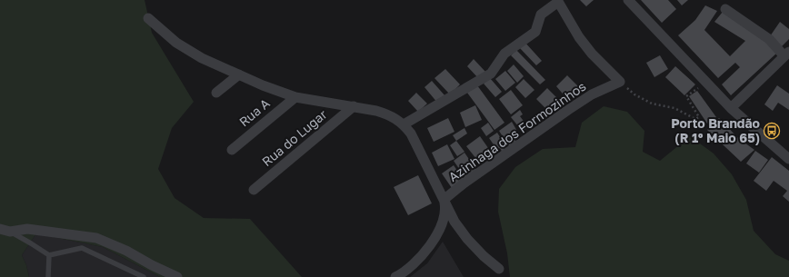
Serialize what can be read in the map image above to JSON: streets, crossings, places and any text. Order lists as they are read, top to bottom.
{
  "streets": {
    "street": ["Rua A", "Azinhaga dos Formozinhos", "Rua do Lugar"]
  },
  "places": {
    "bus stop": ["Porto Brandão (R 1º Maio 65)"]
  }
}
